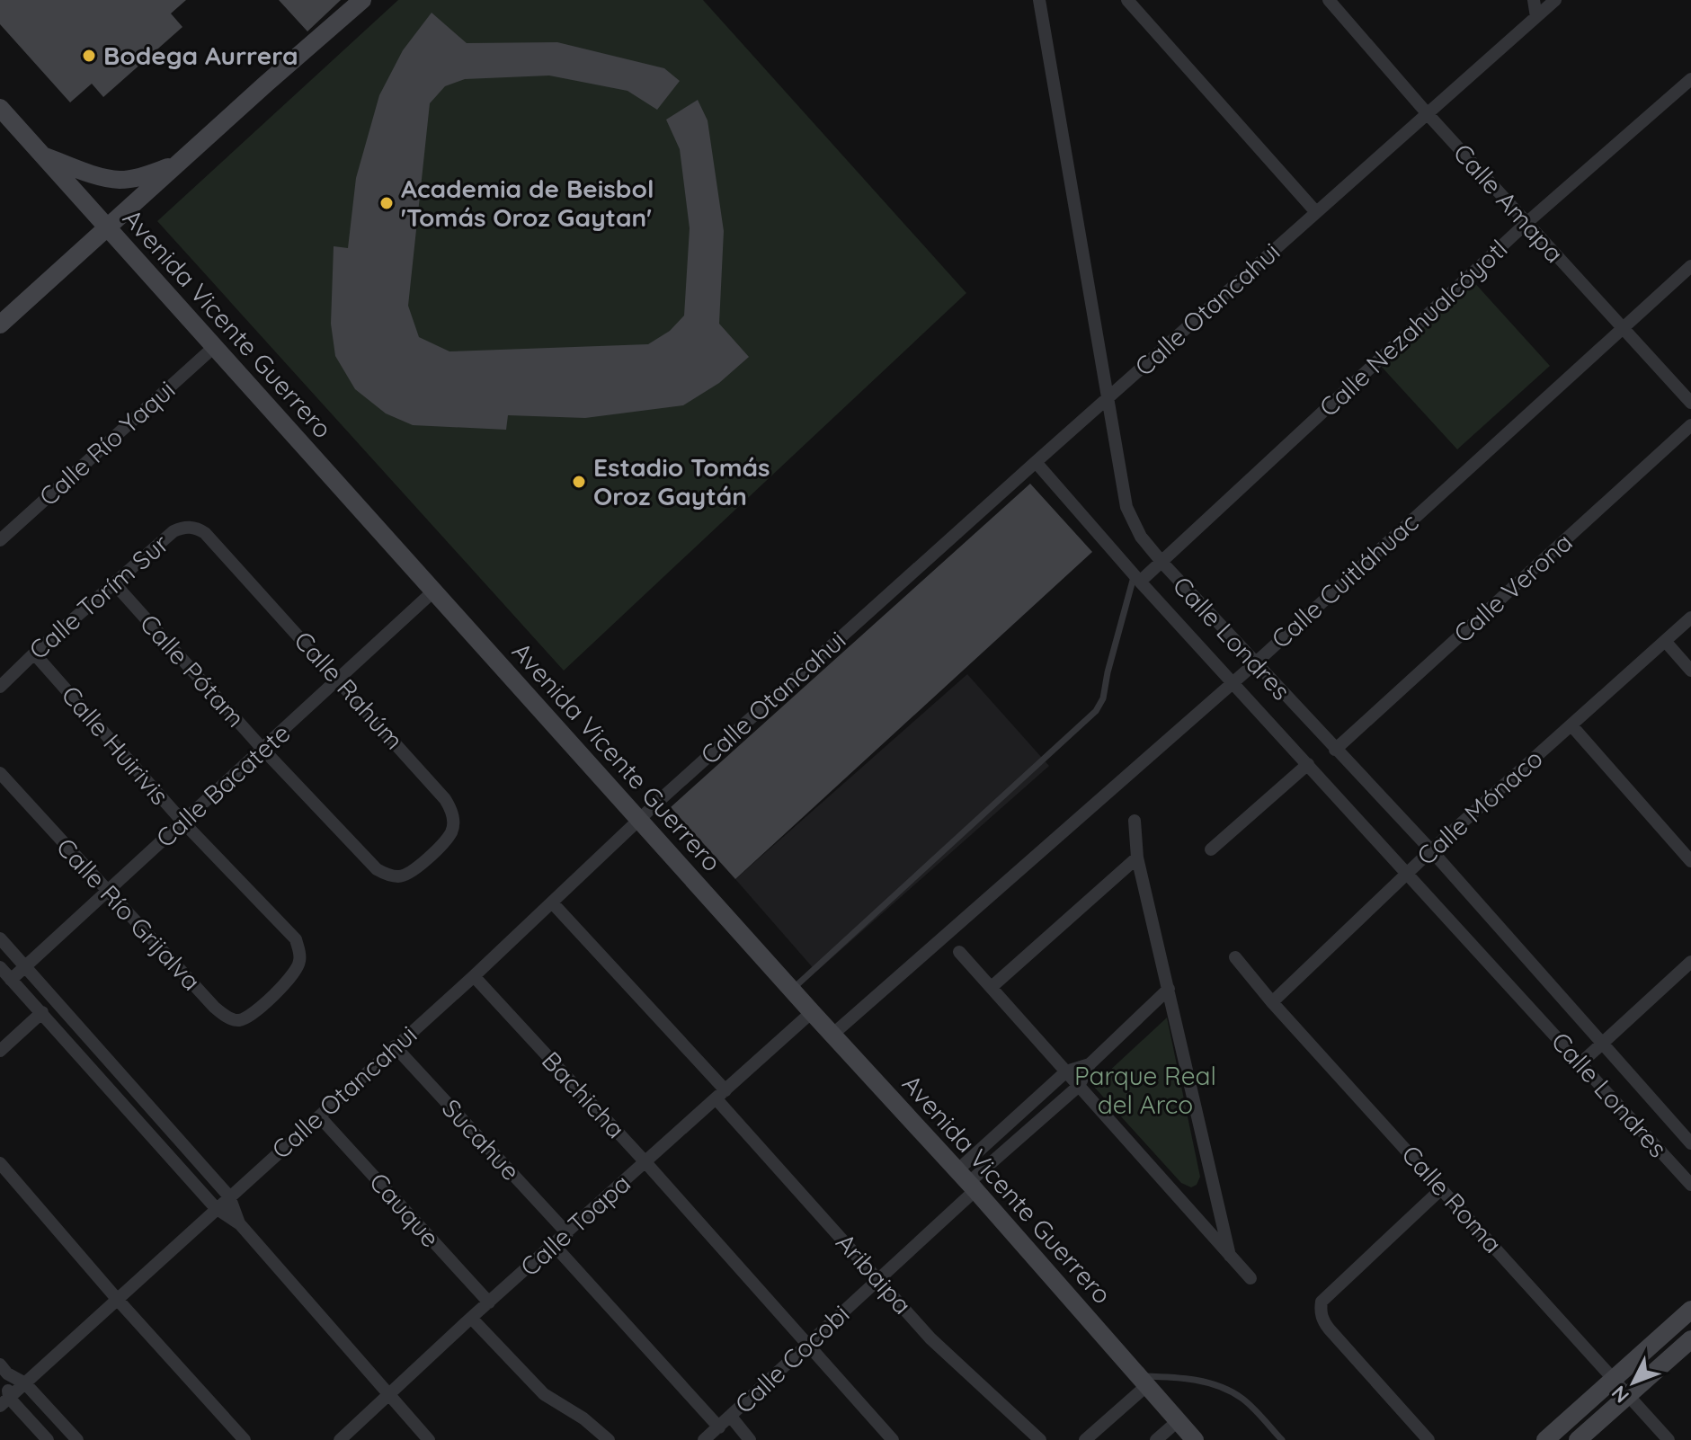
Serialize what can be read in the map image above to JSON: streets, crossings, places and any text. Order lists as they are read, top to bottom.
{
  "streets": {
    "main road": ["Avenida Vicente Guerrero"],
    "street": [
      "Calle Amapa",
      "Calle Otancahui",
      "Calle Nezahualcóyotl",
      "Calle Río Yaqui",
      "Calle Cuitláhuac",
      "Calle Verona",
      "Calle Torím Sur",
      "Calle Londres",
      "Calle Pótam",
      "Calle Rahúm",
      "Calle Huirivis",
      "Calle Bacatete",
      "Calle Mónaco",
      "Calle Río Grijalva",
      "Bachicha",
      "Sucahue",
      "Calle Roma",
      "Cauque",
      "Calle Toapa",
      "Aribaipa",
      "Calle Cocobi"
    ]
  },
  "crossings": [
    ["Calle Amapa", "Calle Otancahui"],
    ["Calle Amapa", "Calle Nezahualcóyotl"],
    ["Calle Amapa", "Calle Cuitláhuac"],
    ["Calle Otancahui", "Avenida Vicente Guerrero"],
    ["Calle Otancahui", "Calle Londres"],
    ["Calle Otancahui", "Bachicha"],
    ["Calle Otancahui", "Sucahue"],
    ["Calle Otancahui", "Cauque"],
    ["Calle Otancahui", "Aribaipa"],
    ["Avenida Vicente Guerrero", "Calle Río Yaqui"],
    ["Avenida Vicente Guerrero", "Calle Cuitláhuac"],
    ["Avenida Vicente Guerrero", "Calle Bacatete"],
    ["Avenida Vicente Guerrero", "Calle Toapa"],
    ["Avenida Vicente Guerrero", "Calle Cocobi"],
    ["Calle Nezahualcóyotl", "Calle Londres"],
    ["Calle Cuitláhuac", "Calle Londres"],
    ["Calle Verona", "Calle Londres"],
    ["Calle Torím Sur", "Calle Pótam"],
    ["Calle Torím Sur", "Calle Rahúm"],
    ["Calle Torím Sur", "Calle Huirivis"],
    ["Calle Londres", "Calle Mónaco"],
    ["Calle Pótam", "Calle Rahúm"],
    ["Calle Pótam", "Calle Bacatete"],
    ["Calle Rahúm", "Calle Bacatete"],
    ["Calle Huirivis", "Calle Bacatete"],
    ["Calle Huirivis", "Calle Río Grijalva"],
    ["Calle Bacatete", "Calle Río Grijalva"],
    ["Calle Mónaco", "Calle Roma"],
    ["Bachicha", "Calle Toapa"],
    ["Bachicha", "Calle Cocobi"],
    ["Sucahue", "Calle Toapa"],
    ["Cauque", "Calle Toapa"],
    ["Calle Toapa", "Aribaipa"],
    ["Aribaipa", "Calle Cocobi"]
  ],
  "parks": ["Parque Real del Arco"],
  "places": ["Bodega Aurrera", "Academia de Beisbol 'Tomás Oroz Gaytan'", "Estadio Tomás Oroz Gaytán"],
  "north": "bottom left"
}
